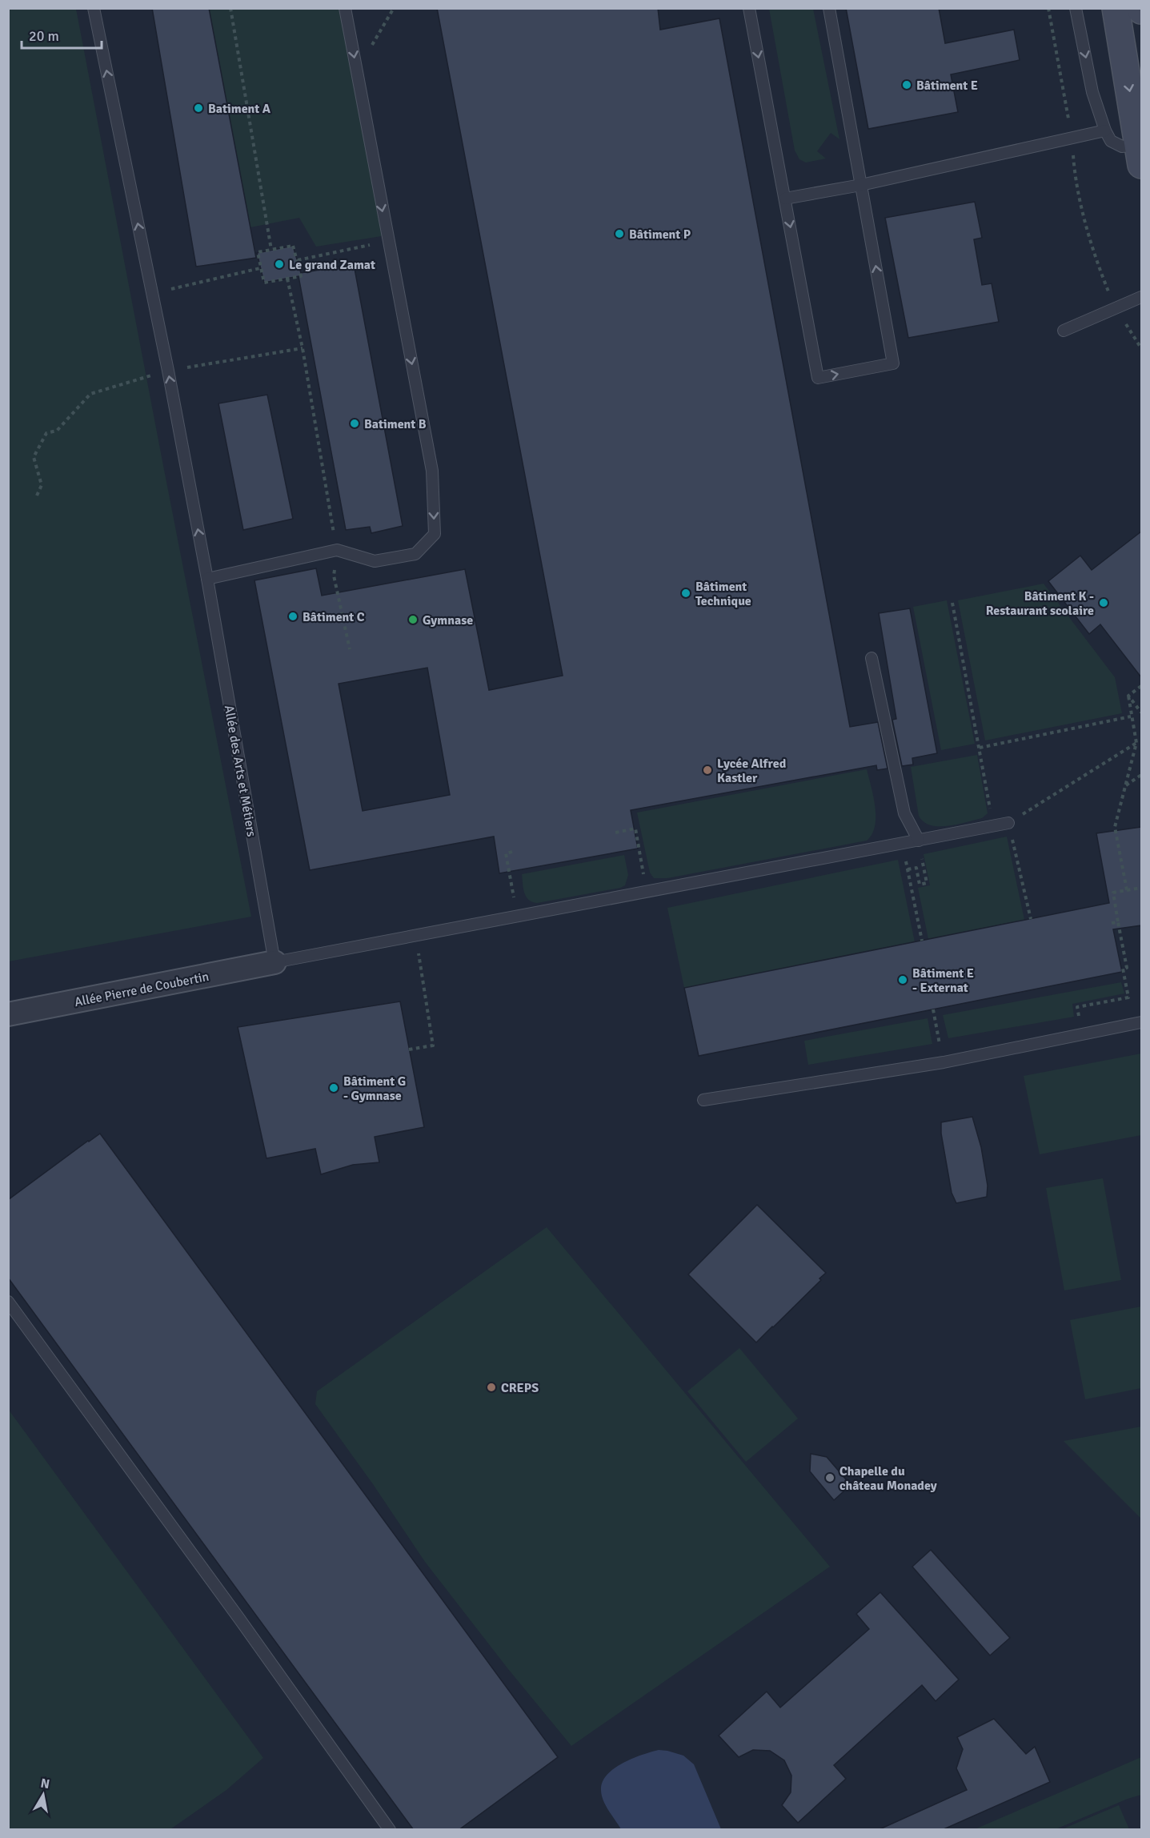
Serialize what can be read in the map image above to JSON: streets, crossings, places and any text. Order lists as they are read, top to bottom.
{
  "streets": {
    "street": ["Allée Pierre de Coubertin"],
    "lane": ["Allée des Arts et Métiers"]
  },
  "crossings": [
    ["Allée des Arts et Métiers", "Allée Pierre de Coubertin"]
  ],
  "one_way": ["Allée des Arts et Métiers"],
  "places": [
    "Bâtiment E",
    "Batiment A",
    "Bâtiment P",
    "Le grand Zamat",
    "Batiment B",
    "Bâtiment Technique",
    "Bâtiment K - Restaurant scolaire",
    "Bâtiment C",
    "Gymnase",
    "Lycée Alfred Kastler",
    "Bâtiment E - Externat",
    "Bâtiment G - Gymnase",
    "CREPS",
    "Chapelle du château Monadey"
  ],
  "scale_bar": "20 m",
  "north": "top"
}
